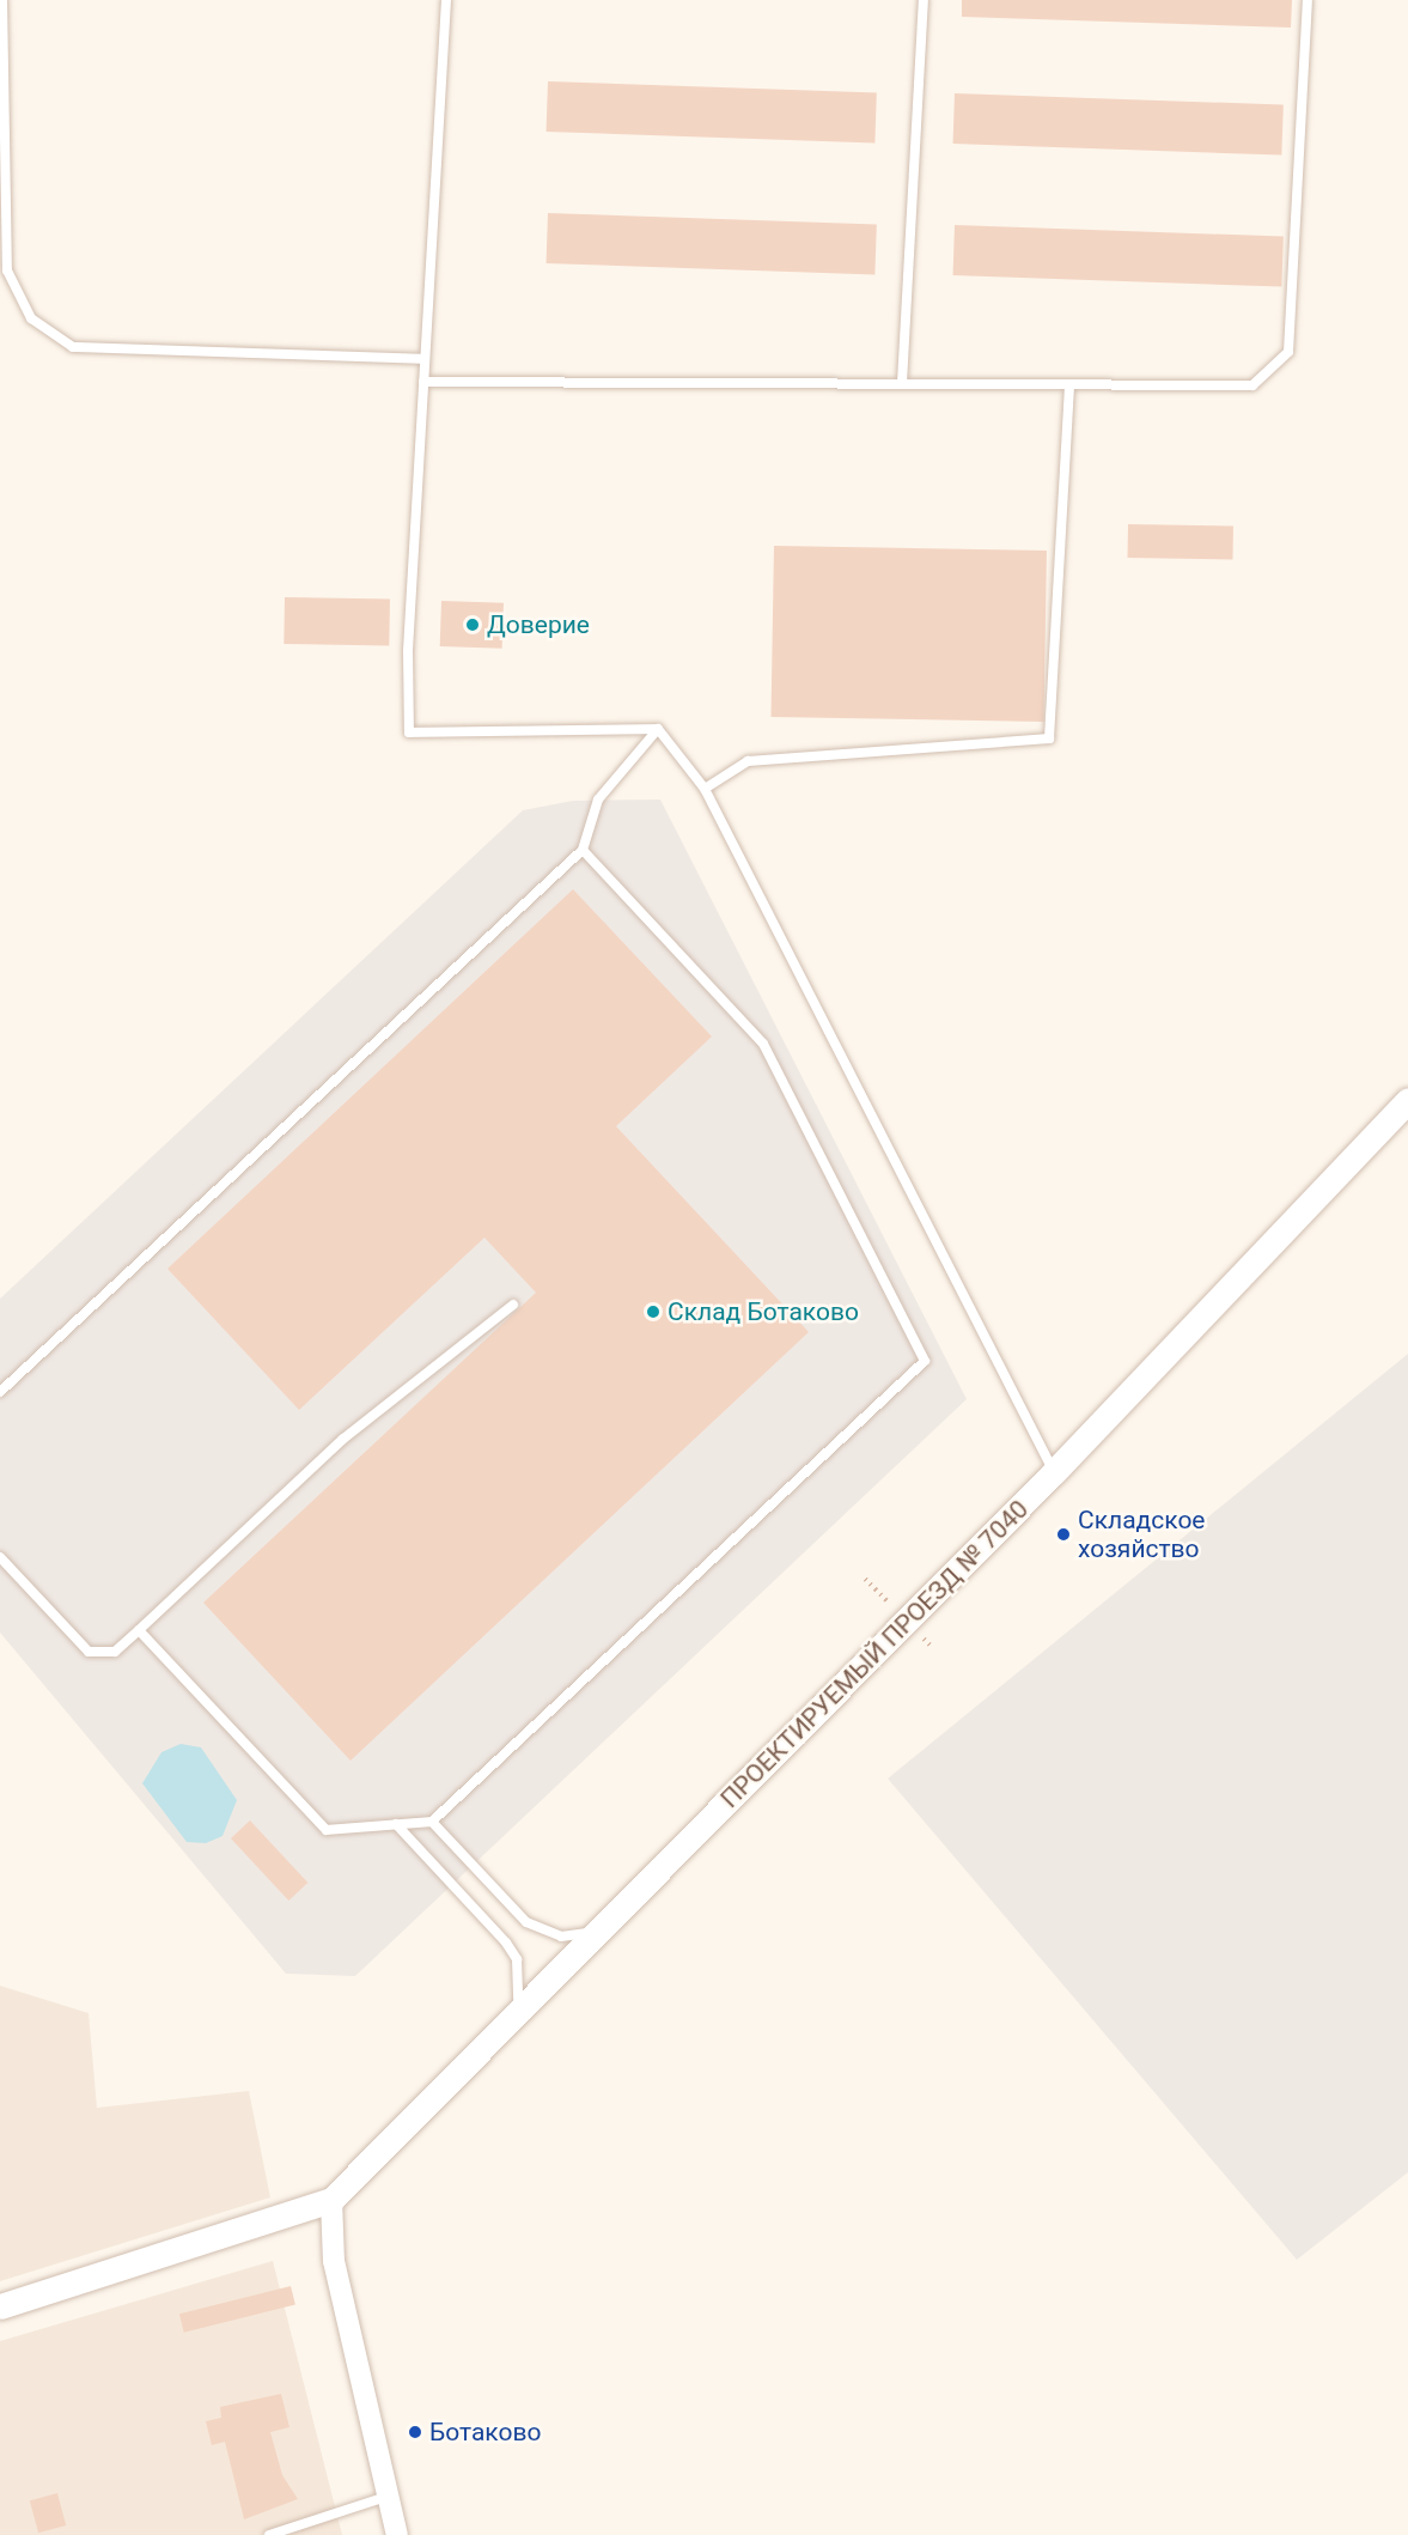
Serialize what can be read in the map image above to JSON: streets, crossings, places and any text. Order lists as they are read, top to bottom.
{
  "streets": {
    "main road": ["ПРОЕКТИРУЕМЫЙ ПРОЕЗД № 7040"]
  },
  "places": [
    "Доверие",
    "Склад Ботаково",
    "Складское хозяйство",
    "Ботаково"
  ]
}
